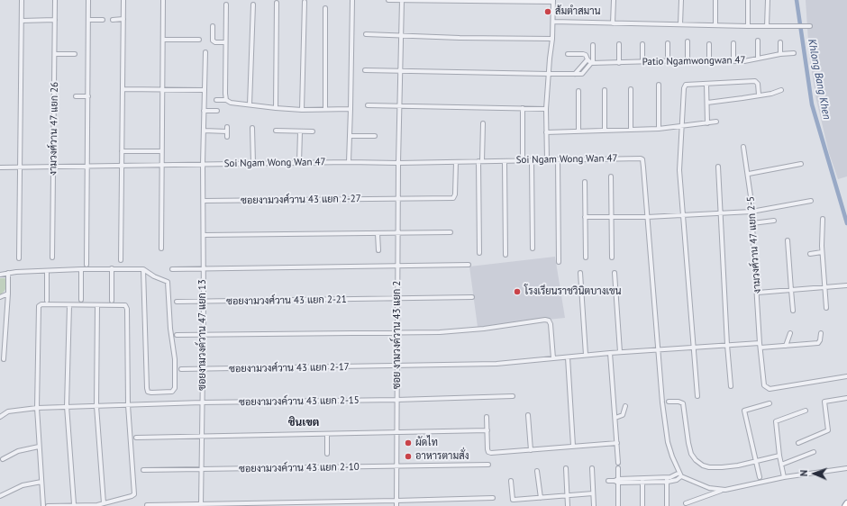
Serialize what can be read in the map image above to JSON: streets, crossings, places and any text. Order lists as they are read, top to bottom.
{
  "streets": {
    "street": [
      "Patio Ngamwongwan 47",
      "งามวงศ์วาน 47 แยก 26",
      "Soi Ngam Wong Wan 47",
      "ซอยงามวงศ์วาน 43 แยก 2-27",
      "งามวงศ์วาน 47 แยก 2-5",
      "ซอยงามวงศ์วาน 43 แยก 2-21",
      "ซอยงามวงค์วาน 47 แยก 13",
      "ซอย งามวงค์วาน 43 แยก 2",
      "ซอยงามวงศ์วาน 43 แยก 2-17",
      "ซอยงามวงค์วาน 43 แยก 2-15",
      "ซอยงามวงค์วาน 43 แยก 2-10"
    ]
  },
  "crossings": [
    ["งามวงศ์วาน 47 แยก 26", "Soi Ngam Wong Wan 47"],
    ["Soi Ngam Wong Wan 47", "ซอยงามวงศ์วาน 43 แยก 2-27"],
    ["Soi Ngam Wong Wan 47", "ซอยงามวงค์วาน 47 แยก 13"],
    ["Soi Ngam Wong Wan 47", "ซอย งามวงค์วาน 43 แยก 2"],
    ["Soi Ngam Wong Wan 47", "ซอยงามวงศ์วาน 43 แยก 2-17"],
    ["ซอยงามวงศ์วาน 43 แยก 2-27", "ซอยงามวงค์วาน 47 แยก 13"],
    ["ซอยงามวงศ์วาน 43 แยก 2-27", "ซอย งามวงค์วาน 43 แยก 2"],
    ["งามวงศ์วาน 47 แยก 2-5", "ซอยงามวงศ์วาน 43 แยก 2-17"],
    ["ซอยงามวงศ์วาน 43 แยก 2-21", "ซอยงามวงค์วาน 47 แยก 13"],
    ["ซอยงามวงศ์วาน 43 แยก 2-21", "ซอย งามวงค์วาน 43 แยก 2"],
    ["ซอยงามวงค์วาน 47 แยก 13", "ซอยงามวงศ์วาน 43 แยก 2-17"],
    ["ซอยงามวงค์วาน 47 แยก 13", "ซอยงามวงค์วาน 43 แยก 2-15"],
    ["ซอยงามวงค์วาน 47 แยก 13", "ซอยงามวงค์วาน 43 แยก 2-10"],
    ["ซอย งามวงค์วาน 43 แยก 2", "ซอยงามวงศ์วาน 43 แยก 2-17"],
    ["ซอย งามวงค์วาน 43 แยก 2", "ซอยงามวงค์วาน 43 แยก 2-15"],
    ["ซอย งามวงค์วาน 43 แยก 2", "ซอยงามวงค์วาน 43 แยก 2-10"]
  ],
  "districts": ["ชินเขต"],
  "water": ["Khlong Bang Khen"],
  "places": [
    "ส้มตำสมาน",
    "โรงเรียนราชวินิตบางเขน",
    "ผัดไท",
    "อาหารตามสั่ง"
  ],
  "north": "left"
}
